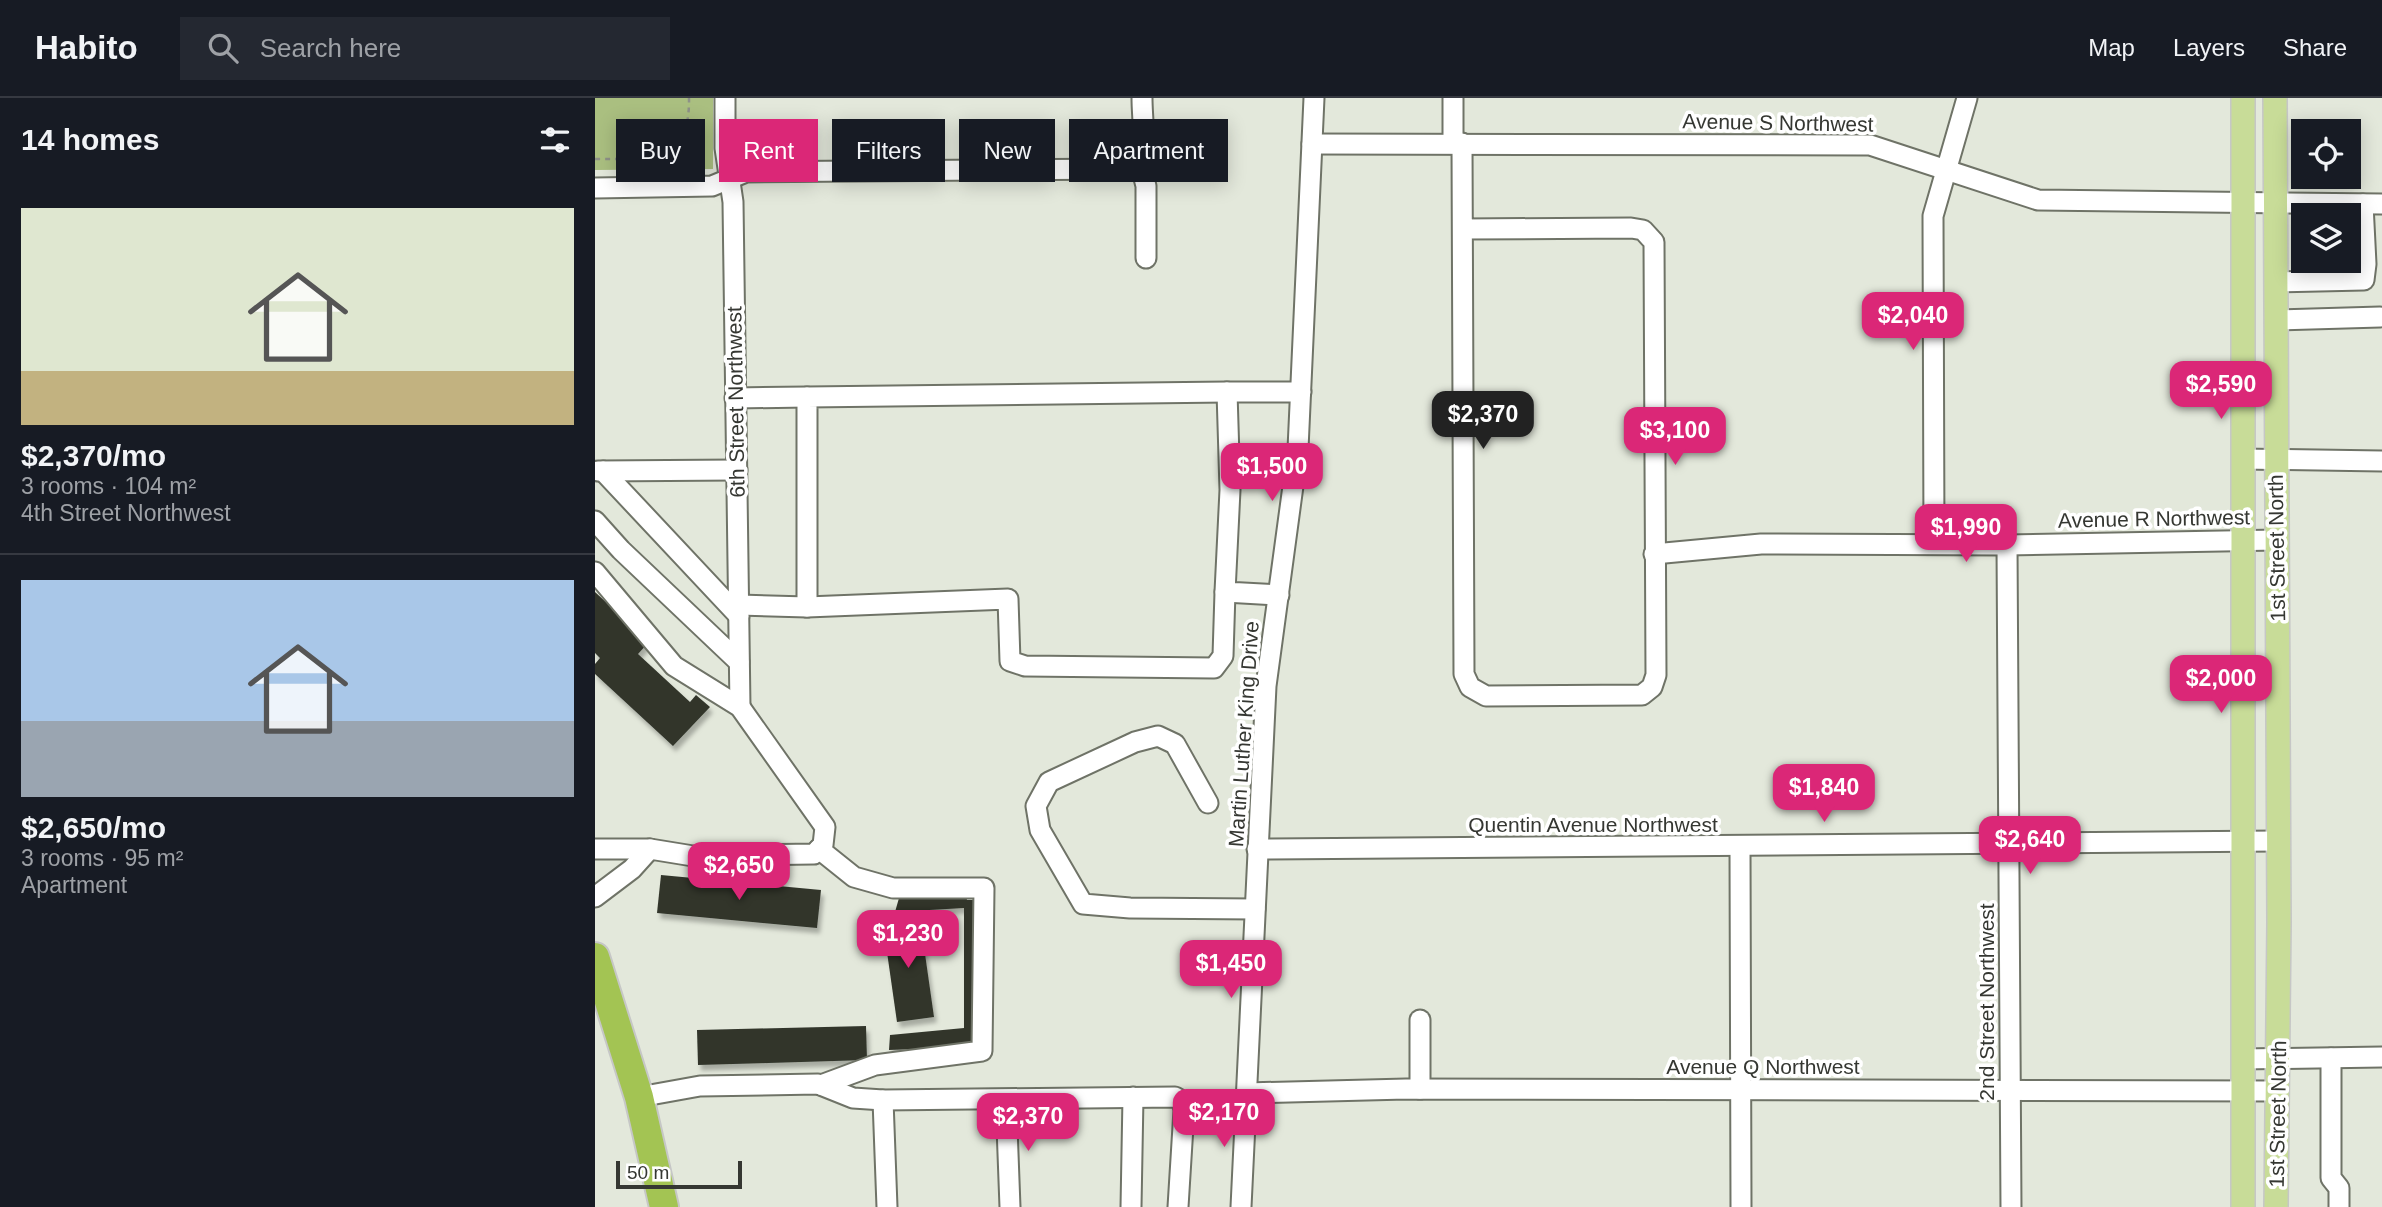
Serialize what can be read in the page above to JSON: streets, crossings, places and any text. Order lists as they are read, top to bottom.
{
  "streets": {
    "main road": ["1st Street North"],
    "street": [
      "Avenue S Northwest",
      "6th Street Northwest",
      "Avenue R Northwest",
      "Martin Luther King Drive",
      "Quentin Avenue Northwest",
      "2nd Street Northwest",
      "Avenue Q Northwest"
    ]
  },
  "crossings": [
    ["Avenue S Northwest", "1st Street North"],
    ["Avenue S Northwest", "Martin Luther King Drive"],
    ["Avenue R Northwest", "1st Street North"],
    ["Avenue R Northwest", "2nd Street Northwest"],
    ["1st Street North", "Quentin Avenue Northwest"],
    ["1st Street North", "Avenue Q Northwest"],
    ["Martin Luther King Drive", "Quentin Avenue Northwest"],
    ["Martin Luther King Drive", "Avenue Q Northwest"],
    ["Quentin Avenue Northwest", "2nd Street Northwest"],
    ["2nd Street Northwest", "Avenue Q Northwest"]
  ],
  "scale_bar": "50 m",
  "page": {
    "header": "Habito",
    "search": "Search here",
    "nav": ["Map", "Layers", "Share"],
    "heading": "14 homes",
    "chip": [
      "Buy",
      "Rent",
      "Filters",
      "New",
      "Apartment"
    ],
    "list": [
      {
        "name": "$2,370/mo",
        "note": "3 rooms · 104 m² · 4th Street Northwest"
      },
      {
        "name": "$2,650/mo",
        "note": "3 rooms · 95 m² · Apartment"
      }
    ],
    "price": [
      "$2,040",
      "$2,590",
      "$2,370",
      "$3,100",
      "$1,500",
      "$1,990",
      "$2,000",
      "$1,840",
      "$2,640",
      "$2,650",
      "$1,230",
      "$1,450",
      "$2,170",
      "$2,370"
    ],
    "scale": "50 m"
  }
}
